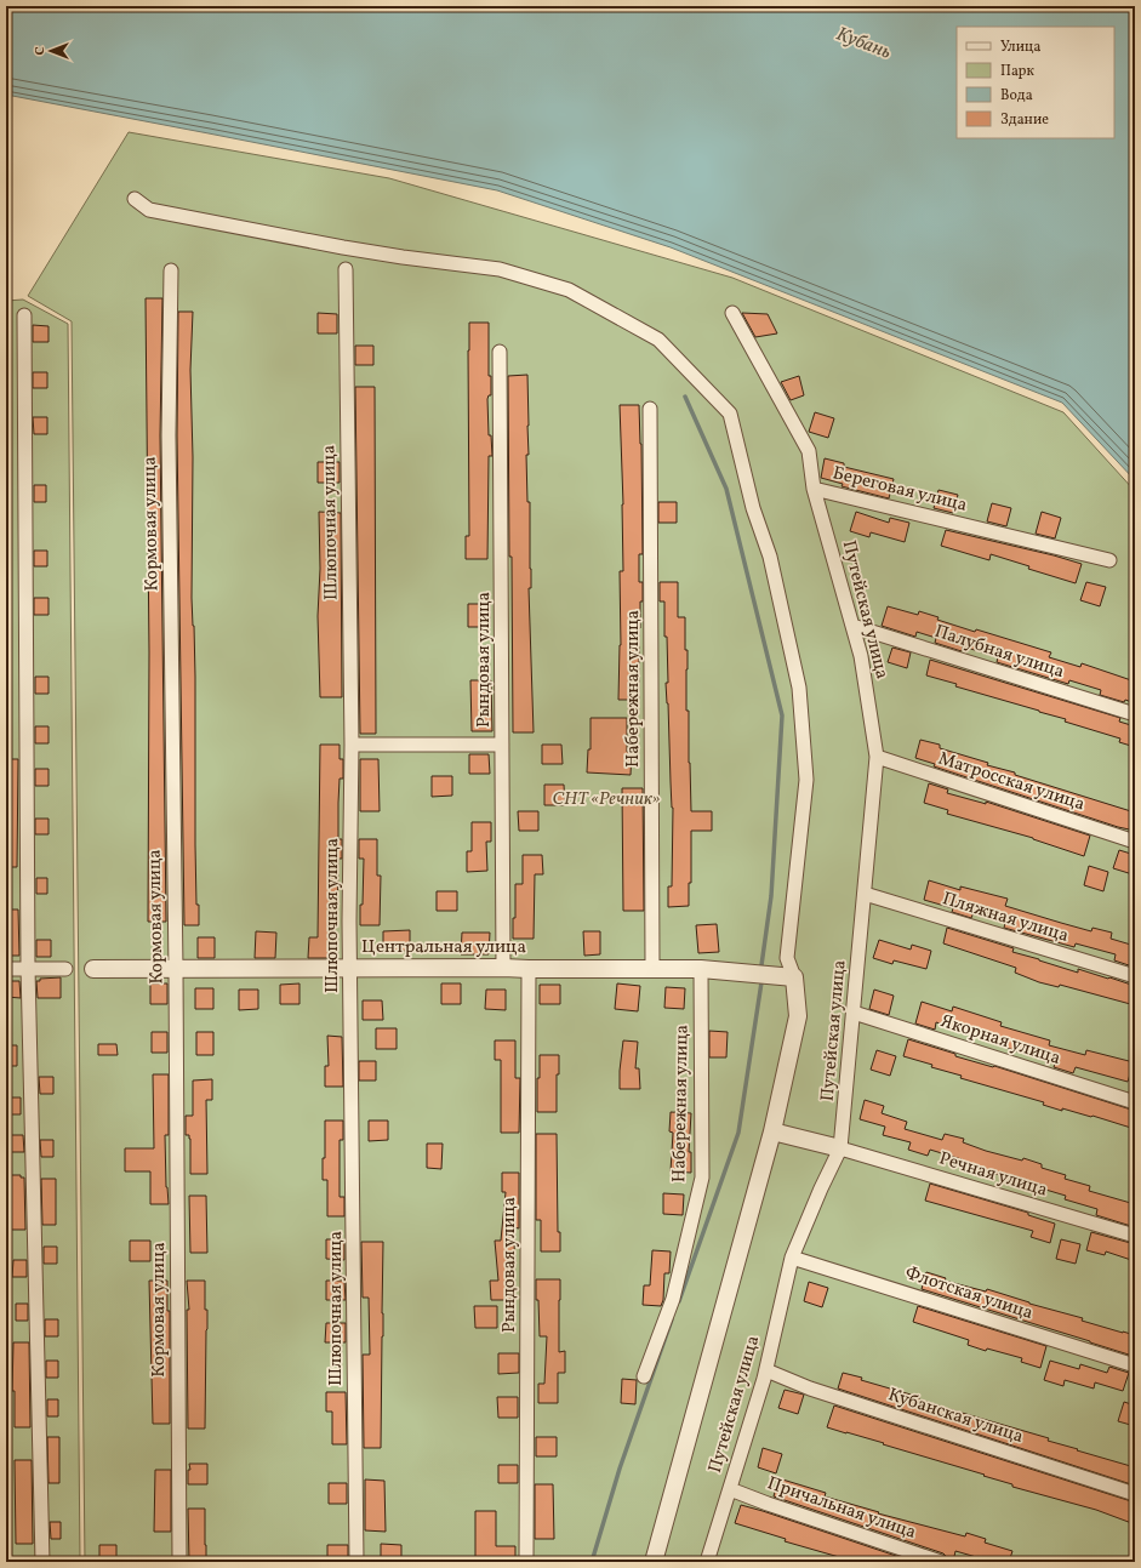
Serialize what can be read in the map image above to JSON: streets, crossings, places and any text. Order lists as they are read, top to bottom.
{
  "streets": {
    "street": [
      "Береговая улица",
      "Шлюпочная улица",
      "Кормовая улица",
      "Путейская улица",
      "Палубная улица",
      "Рындовая улица",
      "Набережная улица",
      "Матросская улица",
      "Пляжная улица",
      "Центральная улица",
      "Якорная улица",
      "Речная улица",
      "Флотская улица",
      "Кубанская улица",
      "Причальная улица"
    ]
  },
  "crossings": [
    ["Береговая улица", "Путейская улица"],
    ["Шлюпочная улица", "Центральная улица"],
    ["Кормовая улица", "Центральная улица"],
    ["Путейская улица", "Палубная улица"],
    ["Путейская улица", "Матросская улица"],
    ["Путейская улица", "Пляжная улица"],
    ["Путейская улица", "Якорная улица"],
    ["Путейская улица", "Речная улица"],
    ["Путейская улица", "Флотская улица"],
    ["Путейская улица", "Кубанская улица"],
    ["Путейская улица", "Причальная улица"],
    ["Рындовая улица", "Центральная улица"],
    ["Набережная улица", "Центральная улица"]
  ],
  "water": ["Кубань"],
  "parks": ["СНТ «Речник»"],
  "legend": [
    "Улица",
    "Парк",
    "Вода",
    "Здание"
  ],
  "north": "left"
}
